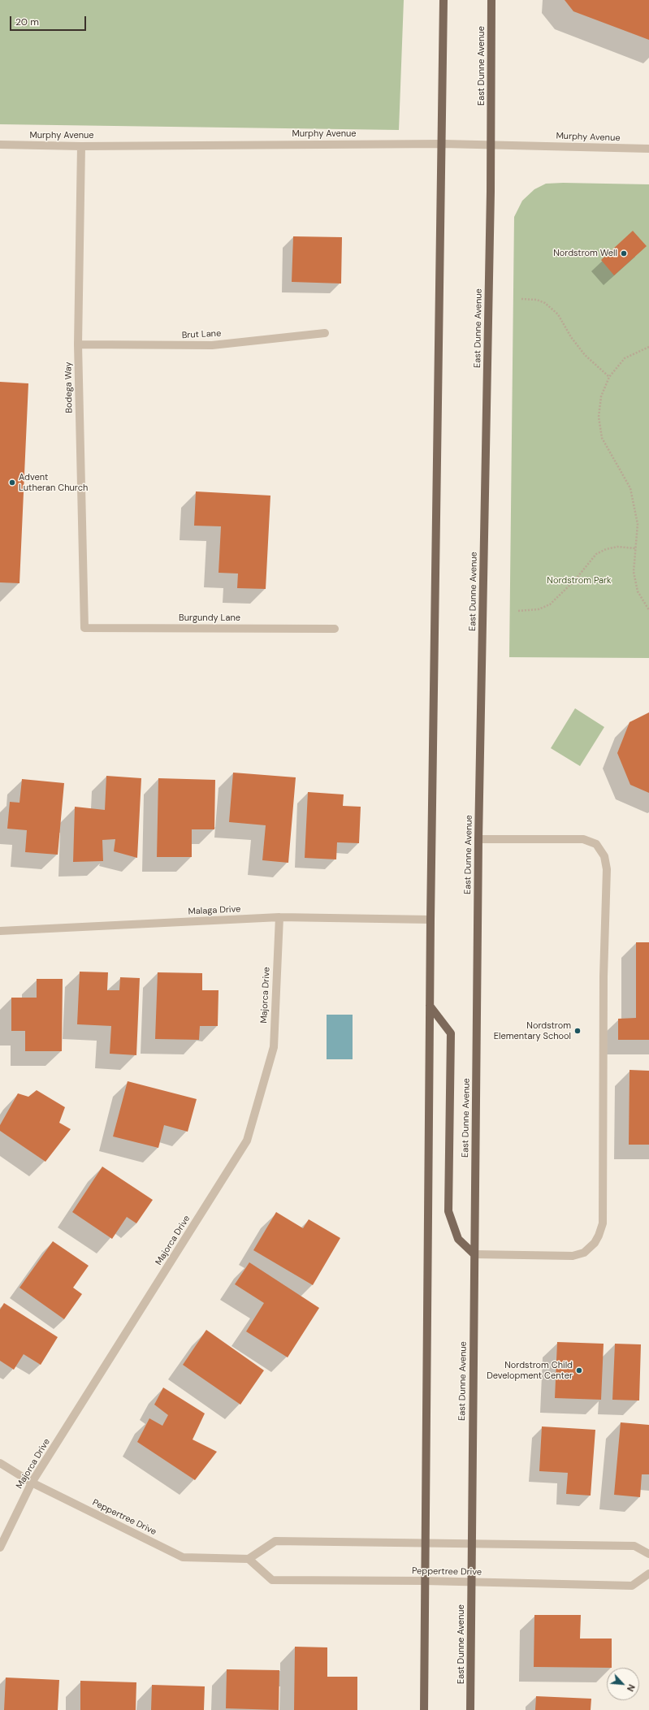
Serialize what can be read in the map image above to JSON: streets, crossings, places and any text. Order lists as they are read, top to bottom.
{
  "streets": {
    "main road": ["East Dunne Avenue"],
    "street": [
      "Murphy Avenue",
      "Brut Lane",
      "Bodega Way",
      "Burgundy Lane",
      "Malaga Drive",
      "Majorca Drive",
      "Peppertree Drive"
    ]
  },
  "crossings": [
    ["East Dunne Avenue", "Murphy Avenue"],
    ["East Dunne Avenue", "Peppertree Drive"],
    ["Murphy Avenue", "Bodega Way"],
    ["Brut Lane", "Bodega Way"],
    ["Bodega Way", "Burgundy Lane"],
    ["Malaga Drive", "Majorca Drive"],
    ["Majorca Drive", "Peppertree Drive"]
  ],
  "parks": ["Nordstrom Park"],
  "places": [
    "Nordstrom Well",
    "Advent Lutheran Church",
    "Nordstrom Elementary School",
    "Nordstrom Child Development Center"
  ],
  "scale_bar": "20 m",
  "north": "bottom right"
}
